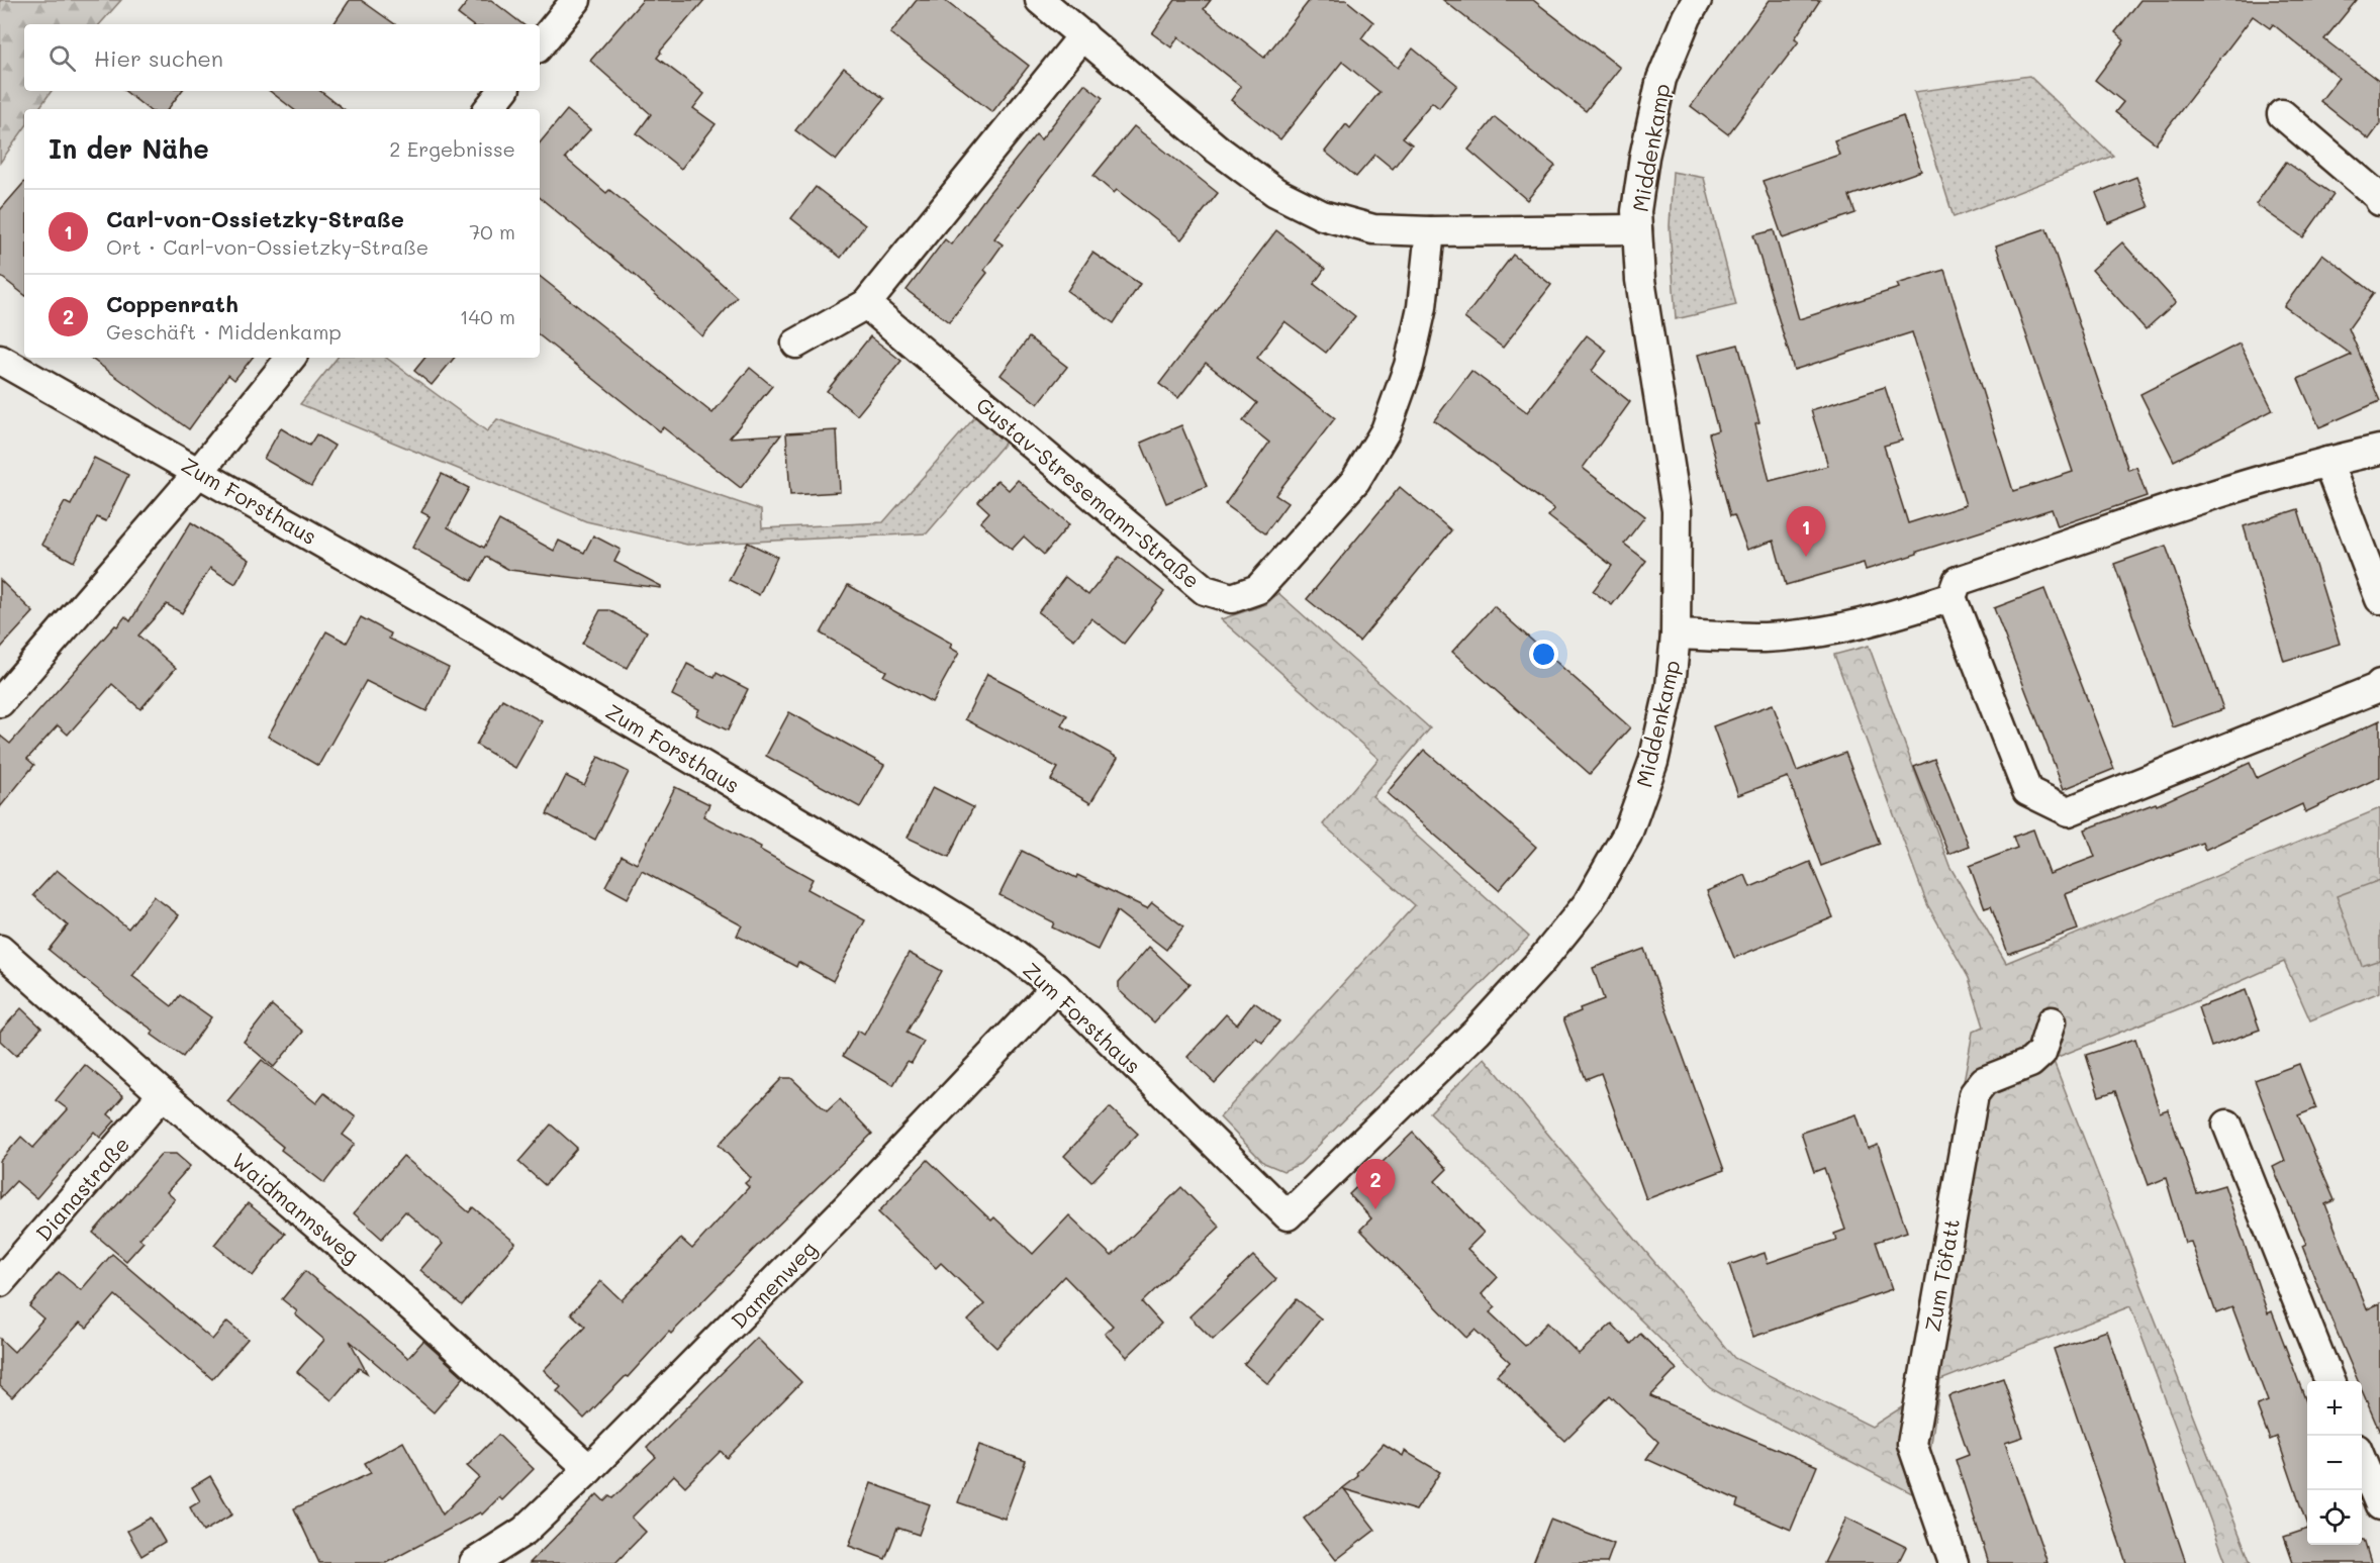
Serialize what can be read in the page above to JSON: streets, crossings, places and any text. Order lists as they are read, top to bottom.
{
  "streets": {
    "street": [
      "Middenkamp",
      "Gustav-Stresemann-Straße",
      "Zum Forsthaus",
      "Dianastraße",
      "Waidmannsweg",
      "Zum Töfatt",
      "Damenweg"
    ]
  },
  "crossings": [
    ["Middenkamp", "Zum Forsthaus"],
    ["Zum Forsthaus", "Damenweg"],
    ["Dianastraße", "Waidmannsweg"],
    ["Waidmannsweg", "Damenweg"]
  ],
  "page": {
    "search": "Hier suchen",
    "heading": ["In der Nähe", "2 Ergebnisse"],
    "list": [
      {
        "mark": "1",
        "name": "Carl-von-Ossietzky-Straße",
        "note": "Ort · Carl-von-Ossietzky-Straße",
        "value": "70 m"
      },
      {
        "mark": "2",
        "name": "Coppenrath",
        "note": "Geschäft · Middenkamp",
        "value": "140 m"
      }
    ],
    "pins": ["1", "2"],
    "map_buttons": ["+", "−"]
  }
}
